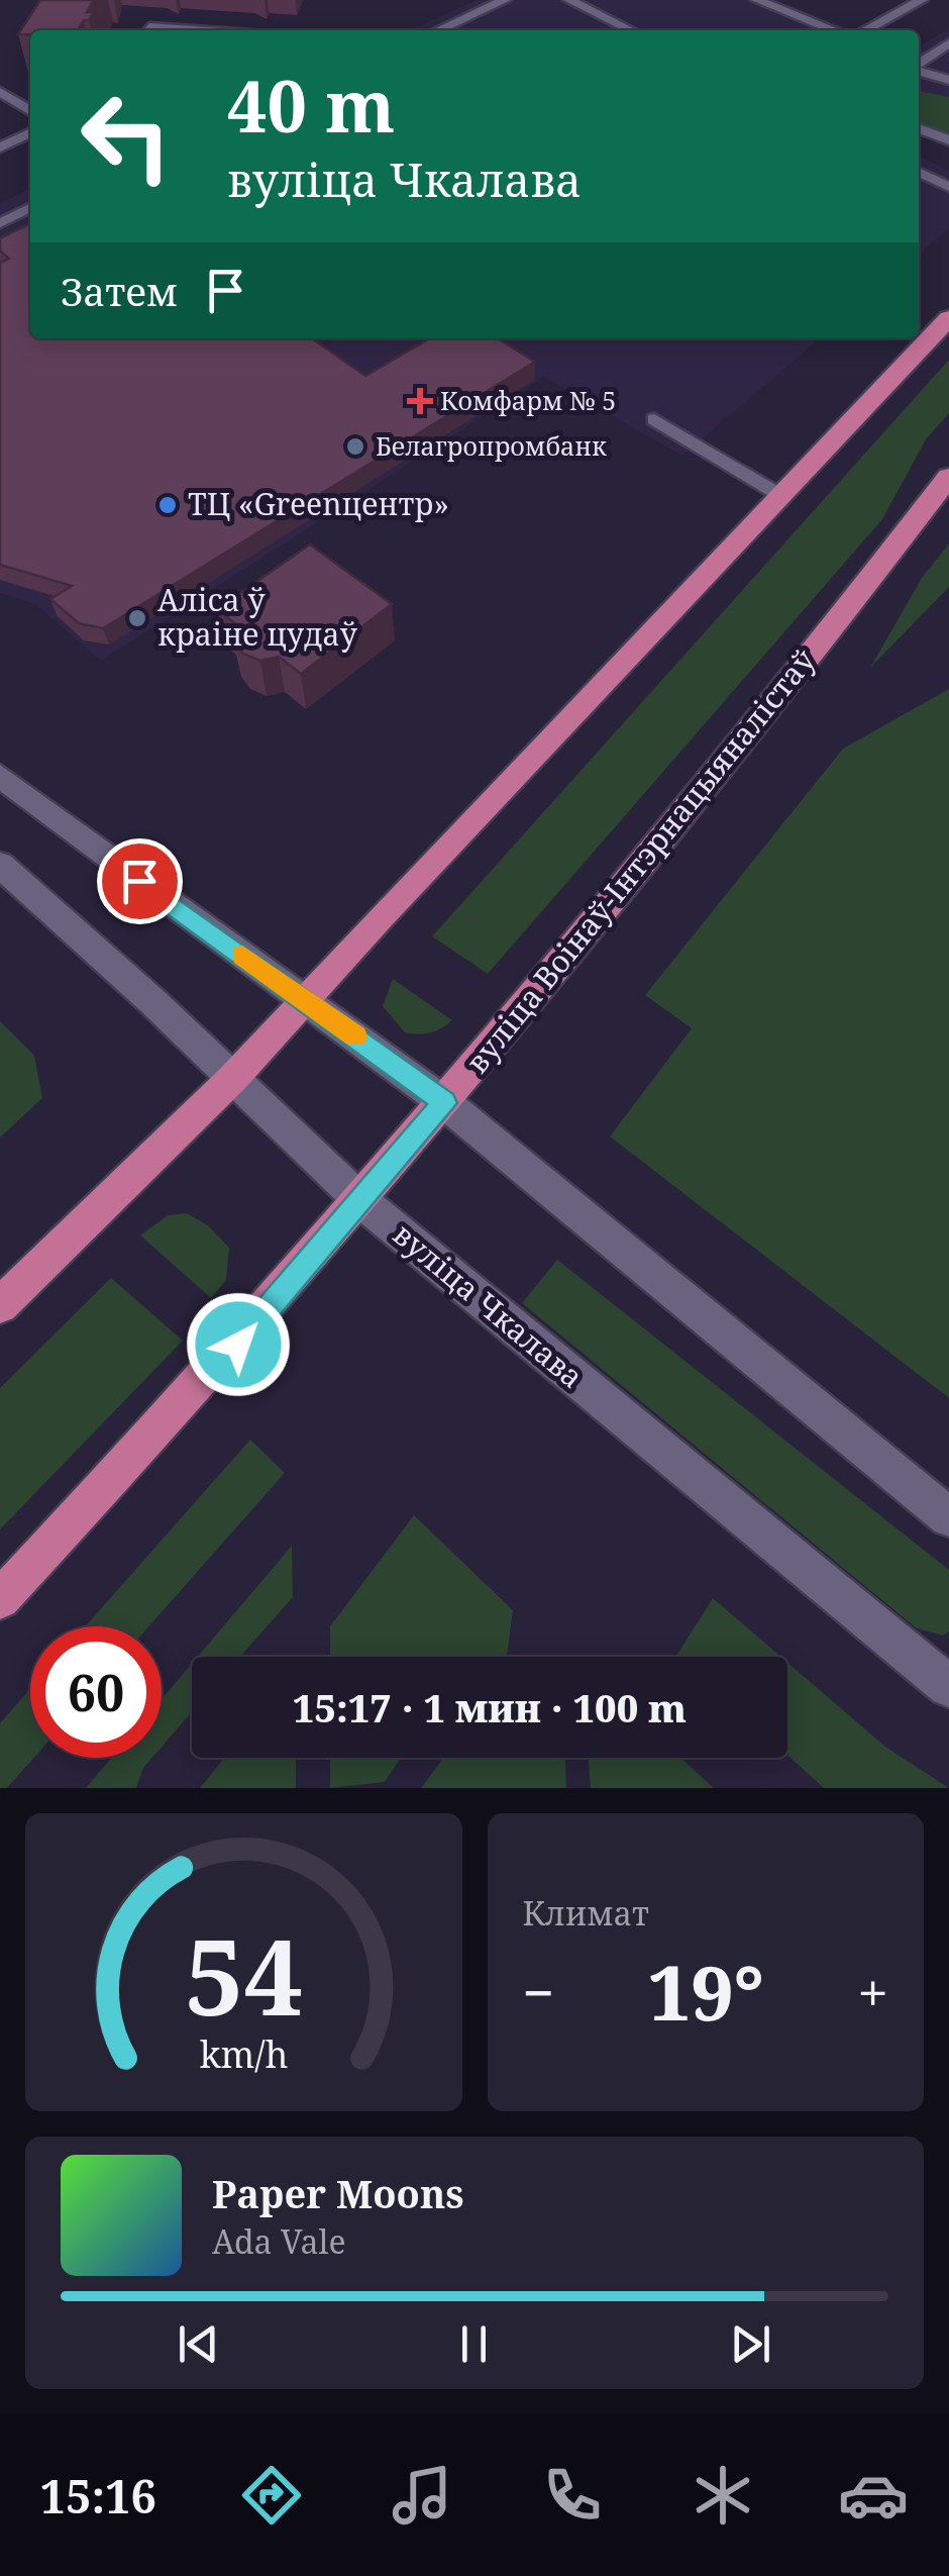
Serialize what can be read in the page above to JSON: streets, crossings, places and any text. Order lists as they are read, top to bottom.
{
  "streets": {
    "main road": ["вуліца Воінаў-Інтэрнацыяналістаў", "вуліца Чкалава"]
  },
  "crossings": [
    ["вуліца Воінаў-Інтэрнацыяналістаў", "вуліца Чкалава"]
  ],
  "places": {
    "health": ["Комфарм № 5"],
    "other": ["Белагропромбанк", "ТЦ «Greenцентр»", "Аліса ў краіне цудаў"]
  },
  "page": {
    "turn": ["40 m", "вуліца Чкалава"],
    "then": "Затем",
    "limit": "60",
    "trip": "15:17 · 1 мин · 100 m",
    "tile": "Климат",
    "heat": ["−", "19°", "+"],
    "song": ["Paper Moons", "Ada Vale"],
    "tabs": "15:16",
    "gauge": ["54", "km/h"]
  }
}
